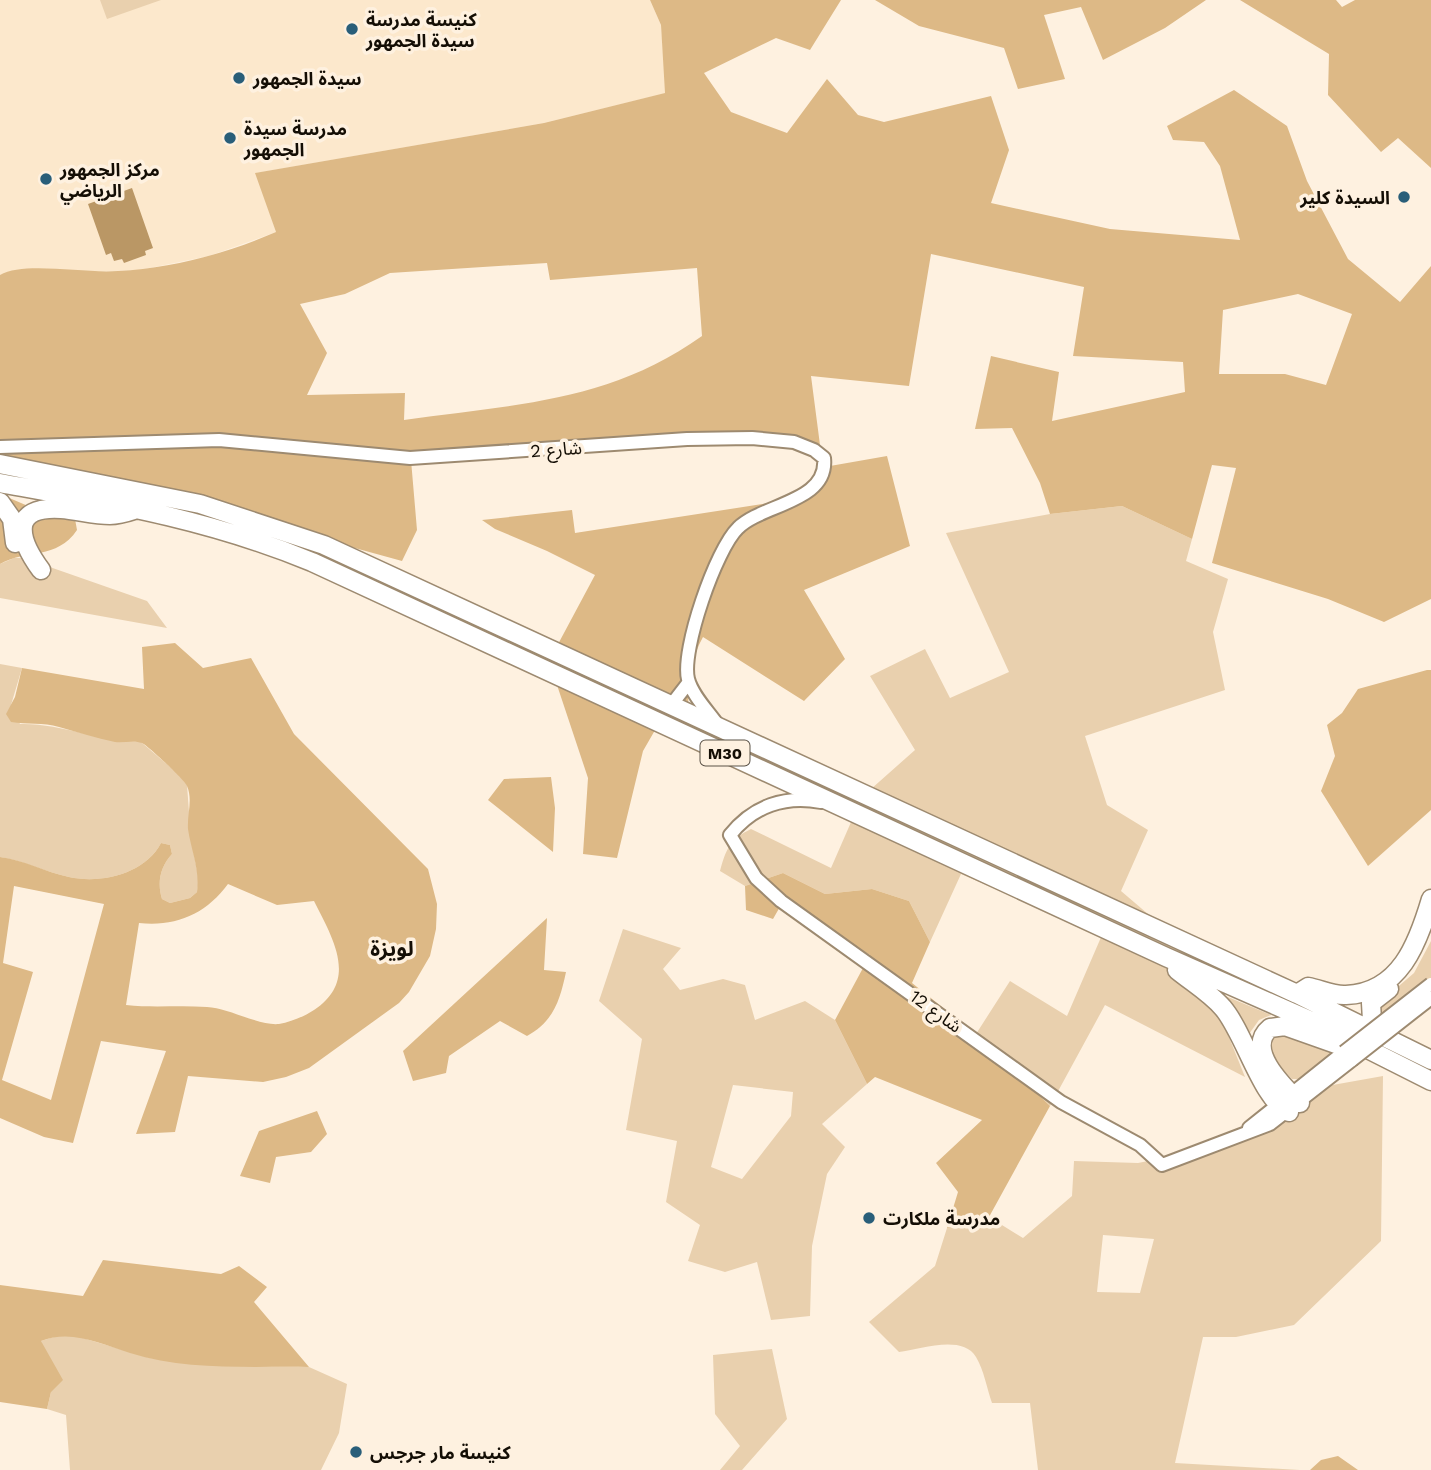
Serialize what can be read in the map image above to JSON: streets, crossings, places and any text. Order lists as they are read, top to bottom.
{
  "streets": {
    "highway": ["M30"],
    "street": ["شارع 2", "شارع 12"]
  },
  "crossings": [
    ["M30", "شارع 12"]
  ],
  "districts": ["لويزة"],
  "places": [
    "كنيسة مدرسة سيدة الجمهور",
    "سيدة الجمهور",
    "مدرسة سيدة الجمهور",
    "مركز الجمهور الرياضي",
    "السيدة كلير",
    "مدرسة ملكارت",
    "كنيسة مار جرجس"
  ]
}
